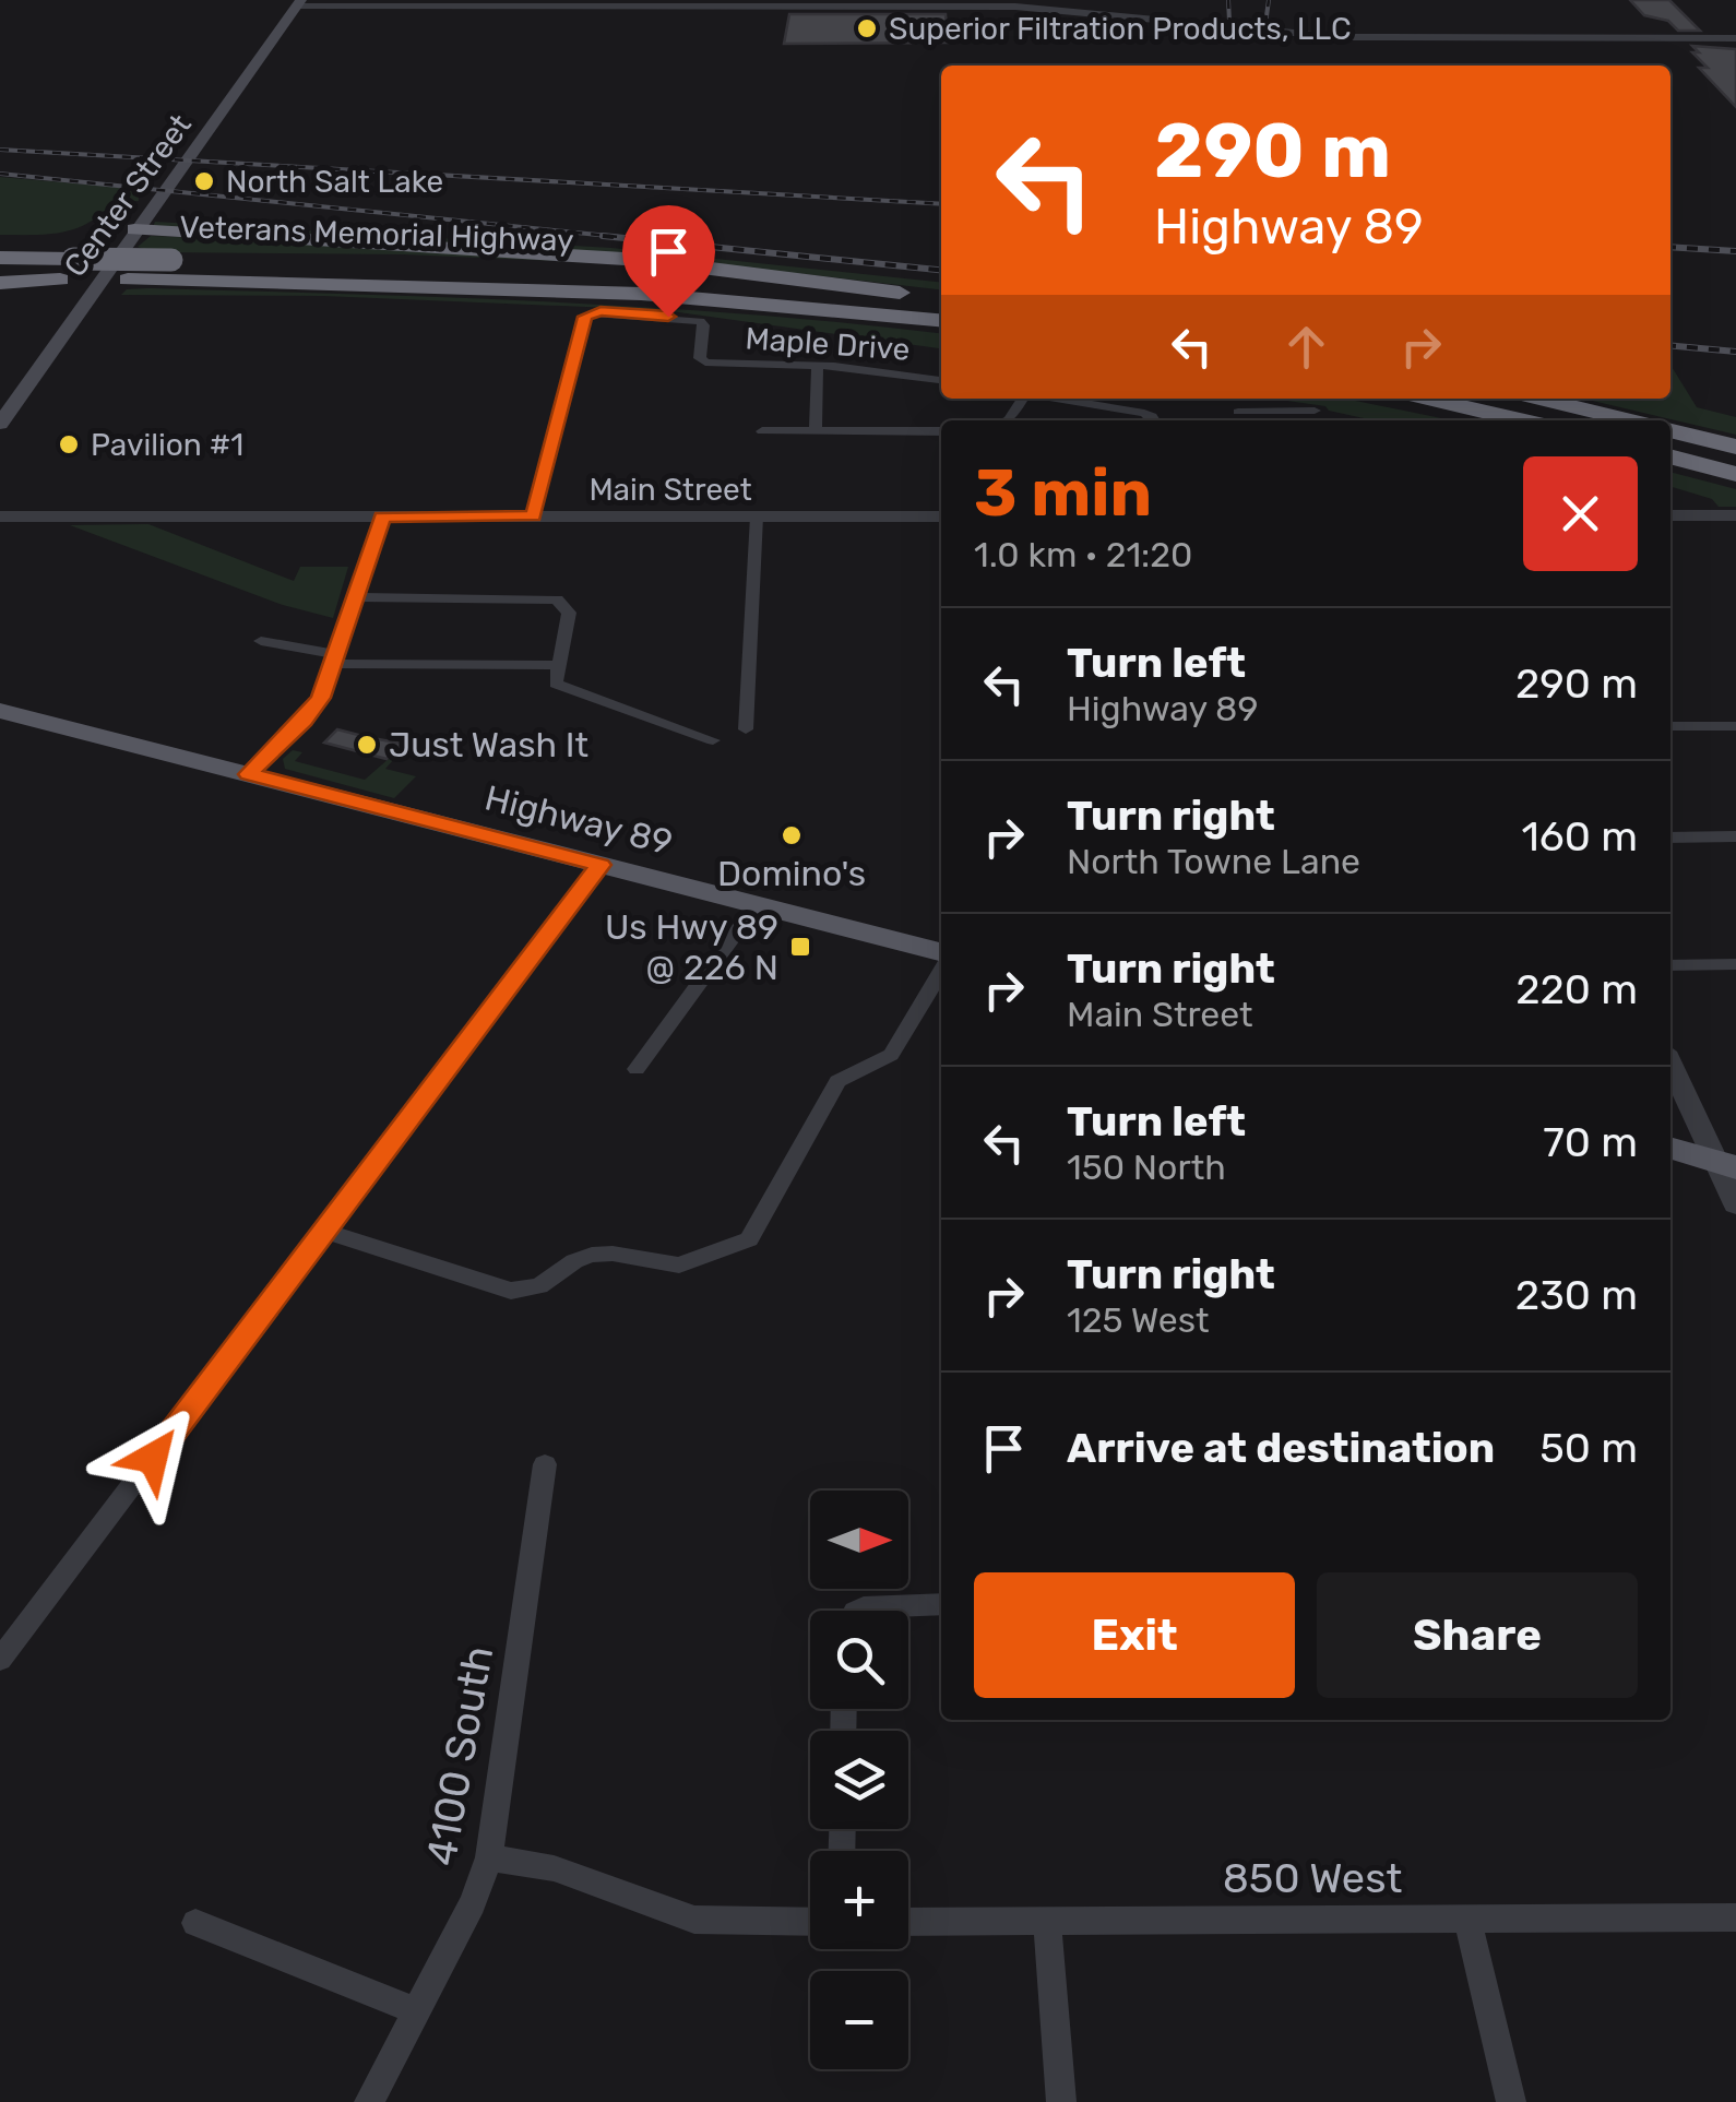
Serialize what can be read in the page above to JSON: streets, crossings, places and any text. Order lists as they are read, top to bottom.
{
  "streets": {
    "highway": ["Veterans Memorial Highway"],
    "main road": ["Center Street", "Highway 89"],
    "street": [
      "Maple Drive",
      "Main Street",
      "4100 South",
      "850 West"
    ]
  },
  "crossings": [
    ["Maple Drive", "Main Street"]
  ],
  "places": {
    "other": [
      "Superior Filtration Products, LLC",
      "North Salt Lake",
      "Pavilion #1",
      "Just Wash It",
      "Domino's"
    ],
    "transit": ["Us Hwy 89 @ 226 N"]
  },
  "north": "right",
  "page": {
    "turn": ["290 m", "Highway 89"],
    "heading": ["3 min", "1.0 km · 21:20"],
    "list": [
      {
        "name": "Turn left",
        "note": "Highway 89",
        "value": "290 m"
      },
      {
        "name": "Turn right",
        "note": "North Towne Lane",
        "value": "160 m"
      },
      {
        "name": "Turn right",
        "note": "Main Street",
        "value": "220 m"
      },
      {
        "name": "Turn left",
        "note": "150 North",
        "value": "70 m"
      },
      {
        "name": "Turn right",
        "note": "125 West",
        "value": "230 m"
      },
      {
        "name": "Arrive at destination",
        "value": "50 m"
      }
    ],
    "map_buttons": ["+", "−"],
    "buttons": ["Exit", "Share"]
  }
}
